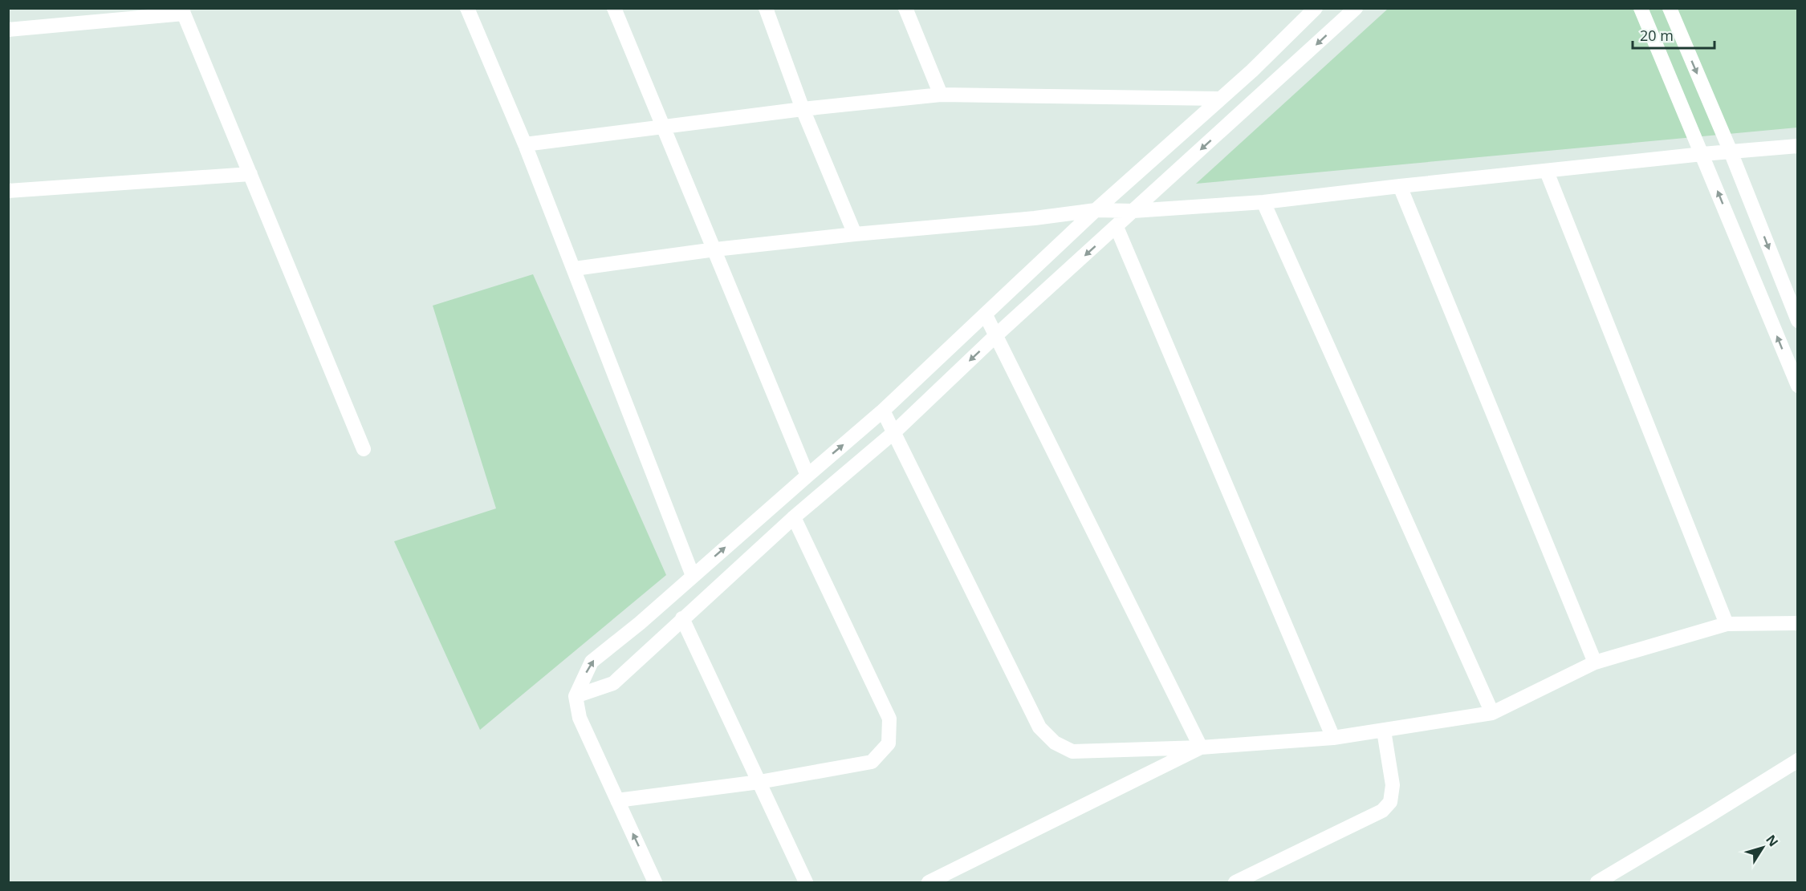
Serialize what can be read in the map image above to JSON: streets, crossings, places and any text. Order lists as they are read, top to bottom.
{
  "scale_bar": "20 m",
  "north": "top right"
}
